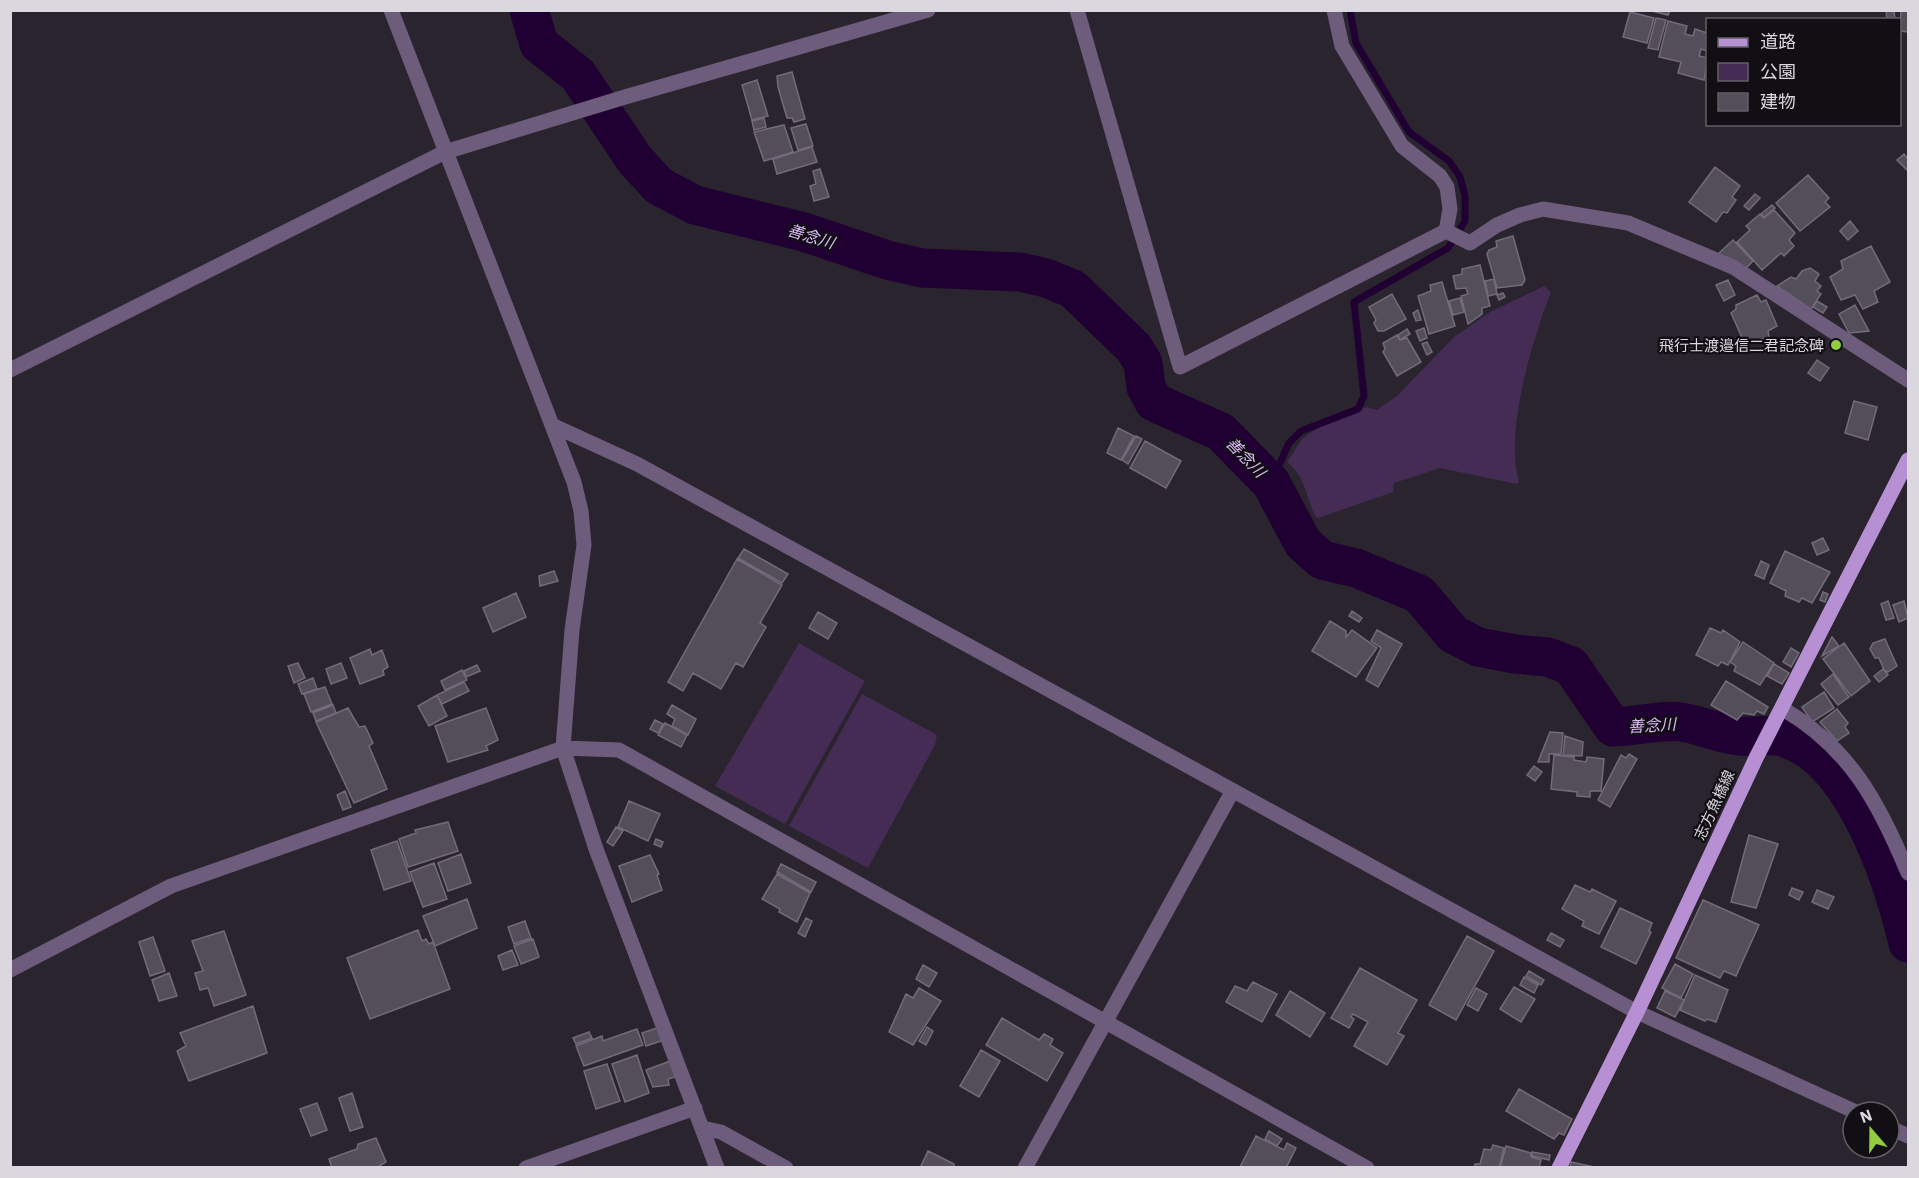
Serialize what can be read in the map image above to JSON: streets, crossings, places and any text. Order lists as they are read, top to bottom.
{
  "streets": {
    "main road": ["志方魚橋線"]
  },
  "water": ["善念川"],
  "places": ["飛行士渡邉信二君記念碑"],
  "legend": ["道路", "公園", "建物"],
  "north": "top"
}
